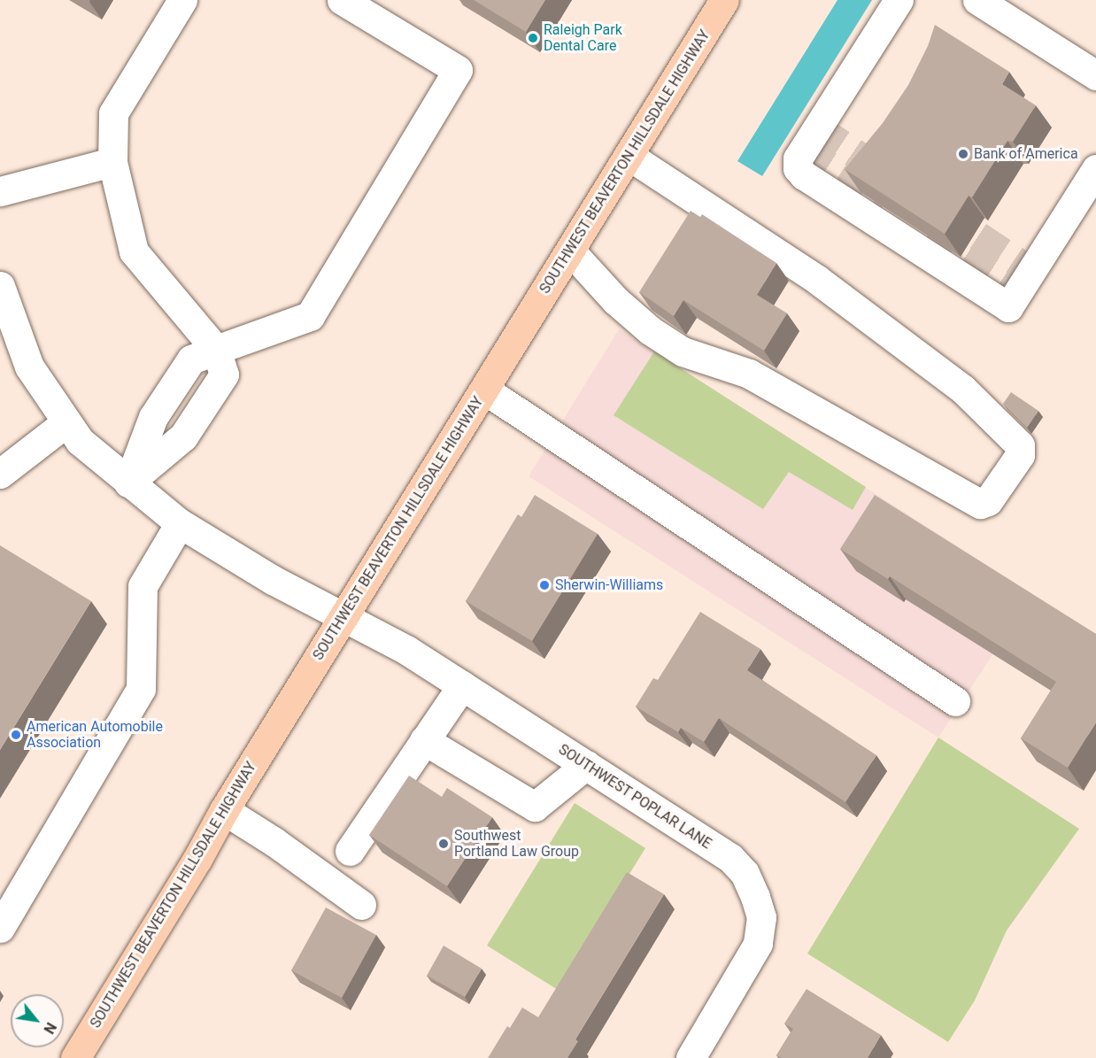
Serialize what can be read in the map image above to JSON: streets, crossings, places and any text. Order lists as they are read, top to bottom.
{
  "streets": {
    "main road": ["SOUTHWEST BEAVERTON HILLSDALE HIGHWAY"],
    "street": ["SOUTHWEST POPLAR LANE"]
  },
  "crossings": [
    ["SOUTHWEST BEAVERTON HILLSDALE HIGHWAY", "SOUTHWEST POPLAR LANE"]
  ],
  "places": [
    "Raleigh Park Dental Care",
    "Bank of America",
    "Sherwin-Williams",
    "American Automobile Association",
    "Southwest Portland Law Group"
  ],
  "north": "bottom right"
}
